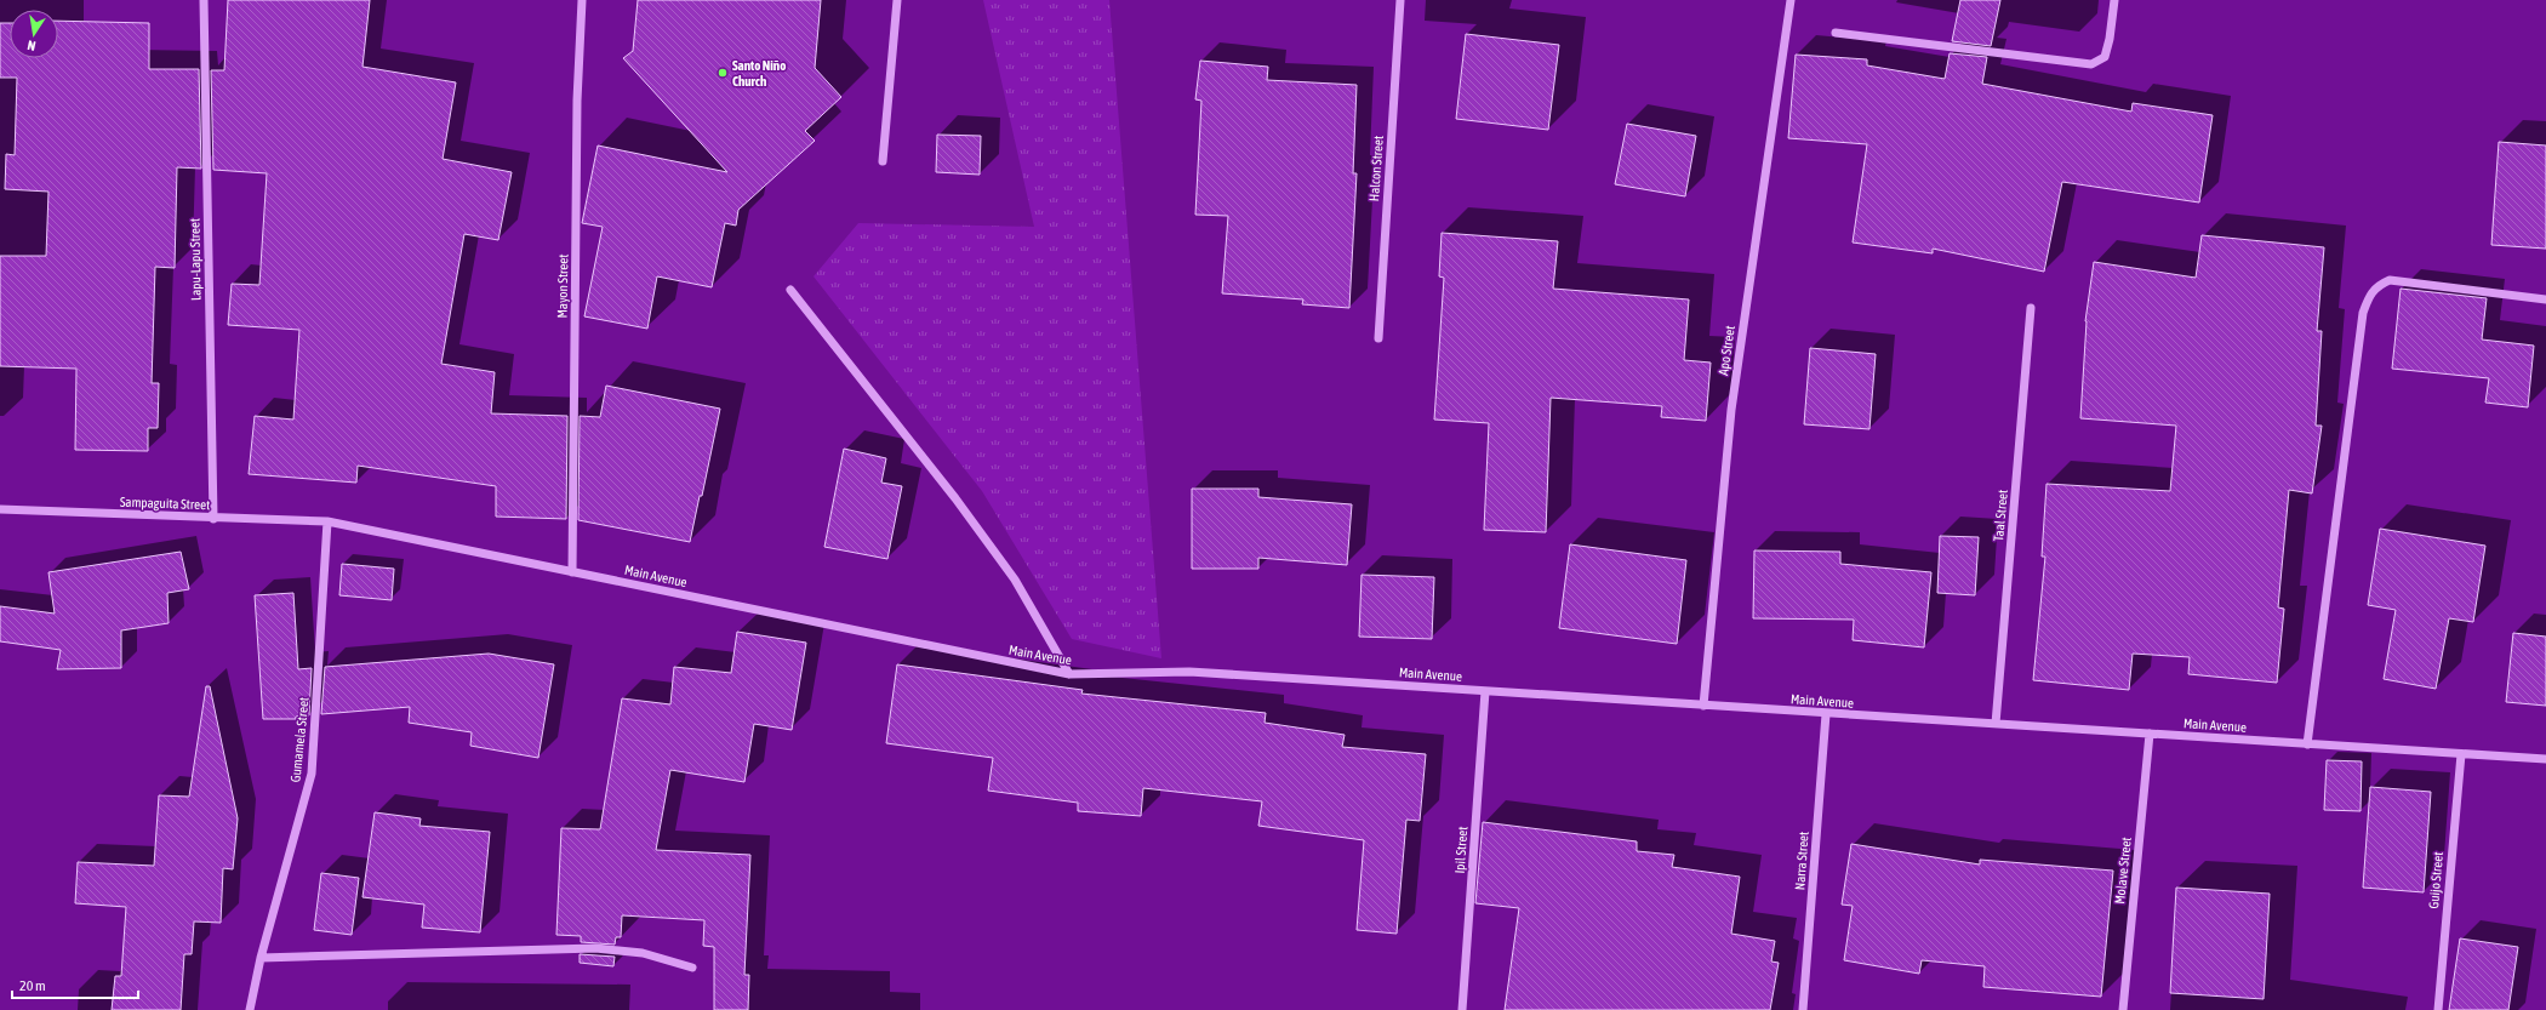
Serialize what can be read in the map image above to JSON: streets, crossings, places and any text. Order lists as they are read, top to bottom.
{
  "streets": {
    "street": [
      "Halcon Street",
      "Lapu-Lapu Street",
      "Mayon Street",
      "Apo Street",
      "Sampaguita Street",
      "Taal Street",
      "Main Avenue",
      "Gumamela Street",
      "Ipil Street",
      "Narra Street",
      "Molave Street",
      "Guijo Street"
    ]
  },
  "crossings": [
    ["Lapu-Lapu Street", "Sampaguita Street"],
    ["Mayon Street", "Main Avenue"],
    ["Apo Street", "Main Avenue"],
    ["Sampaguita Street", "Main Avenue"],
    ["Sampaguita Street", "Gumamela Street"],
    ["Taal Street", "Main Avenue"],
    ["Main Avenue", "Gumamela Street"],
    ["Main Avenue", "Ipil Street"],
    ["Main Avenue", "Narra Street"],
    ["Main Avenue", "Molave Street"],
    ["Main Avenue", "Guijo Street"]
  ],
  "places": ["Santo Niño Church"],
  "scale_bar": "20 m",
  "north": "bottom"
}
